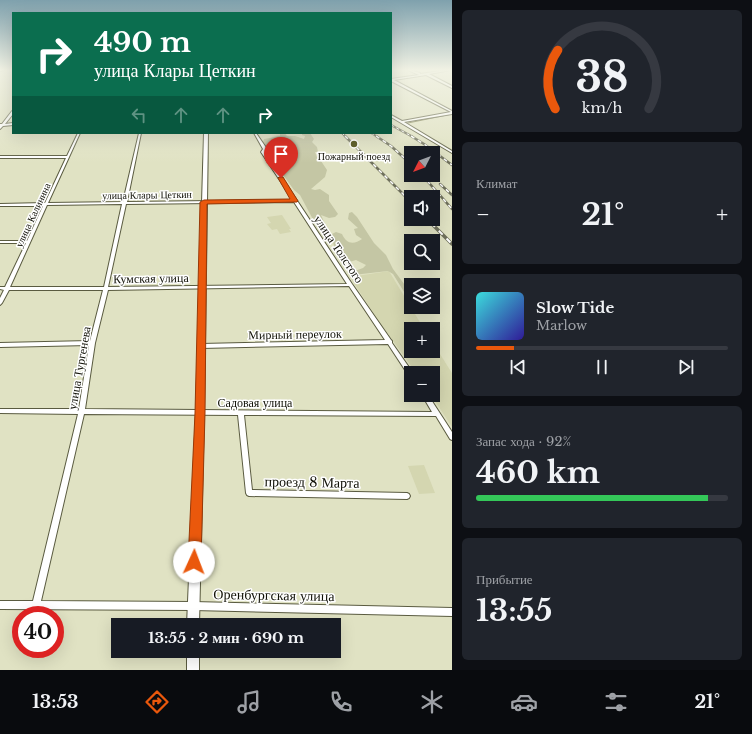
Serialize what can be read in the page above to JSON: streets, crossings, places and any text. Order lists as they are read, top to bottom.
{
  "streets": {
    "street": [
      "улица Клары Цеткин",
      "улица Калинина",
      "улица Толстого",
      "Кумская улица",
      "Мирный переулок",
      "улица Тургенева",
      "Садовая улица",
      "проезд 8 Марта",
      "Оренбургская улица"
    ]
  },
  "crossings": [
    ["улица Клары Цеткин", "улица Калинина"],
    ["улица Клары Цеткин", "улица Толстого"],
    ["улица Клары Цеткин", "улица Тургенева"],
    ["улица Калинина", "Кумская улица"],
    ["улица Толстого", "Кумская улица"],
    ["улица Толстого", "Мирный переулок"],
    ["Кумская улица", "улица Тургенева"],
    ["улица Тургенева", "Садовая улица"],
    ["улица Тургенева", "Оренбургская улица"],
    ["Садовая улица", "проезд 8 Марта"]
  ],
  "places": ["Пожарный поезд"],
  "north": "bottom left",
  "page": {
    "turn": ["490 m", "улица Клары Цеткин"],
    "tile": [
      "Климат",
      ["Запас хода · 92%", "460 km"],
      ["Прибытие", "13:55"]
    ],
    "map_buttons": ["+", "−"],
    "heat": ["−", "21°", "+"],
    "song": ["Slow Tide", "Marlow"],
    "limit": "40",
    "trip": "13:55 · 2 мин · 690 m",
    "tabs": ["13:53", "21°"],
    "gauge": ["38", "km/h"]
  }
}
